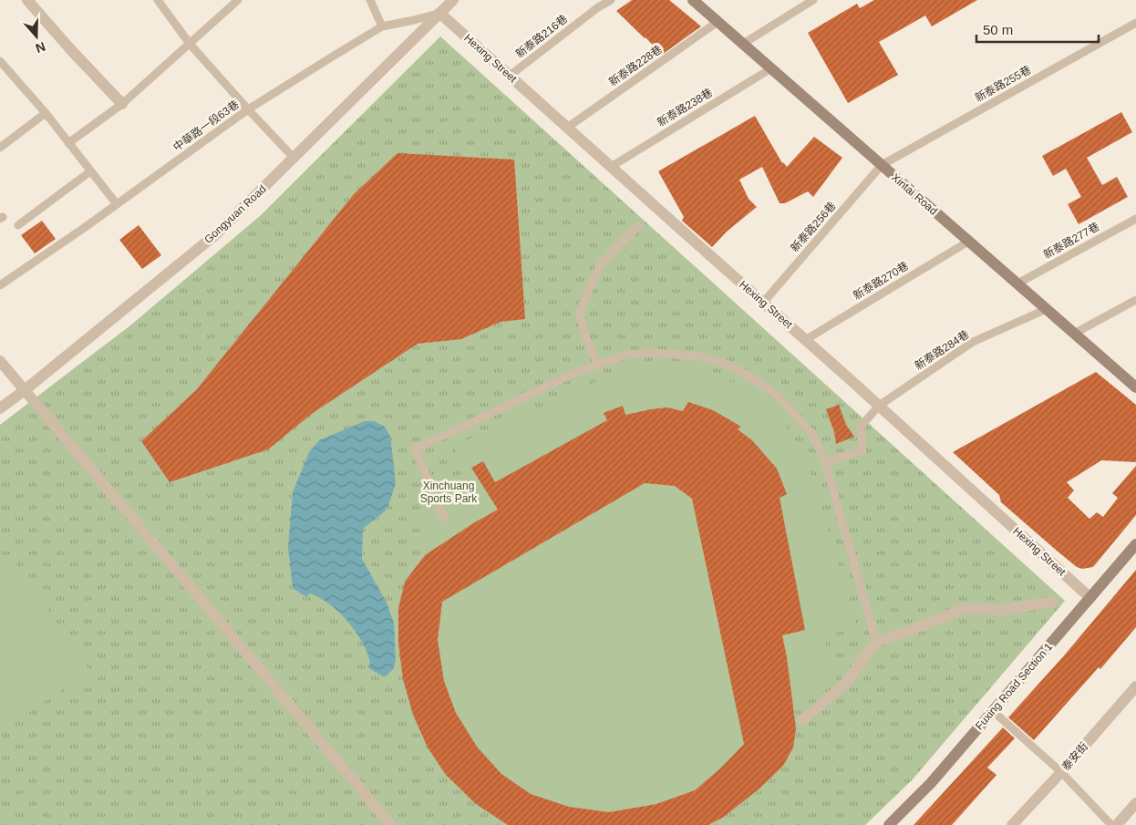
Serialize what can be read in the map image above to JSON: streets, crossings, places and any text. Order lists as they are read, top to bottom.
{
  "streets": {
    "main road": ["Xintai Road", "Fuxing Road Section 1"],
    "street": ["Hexing Street", "Gongyuan Road", "泰安街"],
    "lane": [
      "新泰路216巷",
      "新泰路228巷",
      "新泰路255巷",
      "新泰路238巷",
      "中華路一段63巷",
      "新泰路256巷",
      "新泰路277巷",
      "新泰路270巷",
      "新泰路284巷"
    ]
  },
  "crossings": [
    ["新泰路216巷", "Hexing Street"],
    ["Hexing Street", "新泰路228巷"],
    ["Hexing Street", "新泰路238巷"],
    ["Hexing Street", "中華路一段63巷"],
    ["Hexing Street", "Gongyuan Road"],
    ["Hexing Street", "新泰路256巷"],
    ["Hexing Street", "新泰路270巷"],
    ["Hexing Street", "新泰路284巷"],
    ["Hexing Street", "Fuxing Road Section 1"],
    ["新泰路228巷", "Xintai Road"],
    ["新泰路255巷", "Xintai Road"],
    ["新泰路255巷", "新泰路256巷"],
    ["新泰路238巷", "Xintai Road"],
    ["中華路一段63巷", "Gongyuan Road"],
    ["Xintai Road", "新泰路256巷"],
    ["Xintai Road", "新泰路277巷"],
    ["Xintai Road", "新泰路270巷"],
    ["Xintai Road", "新泰路284巷"]
  ],
  "parks": ["Xinchuang Sports Park"],
  "scale_bar": "50 m",
  "north": "bottom"
}
